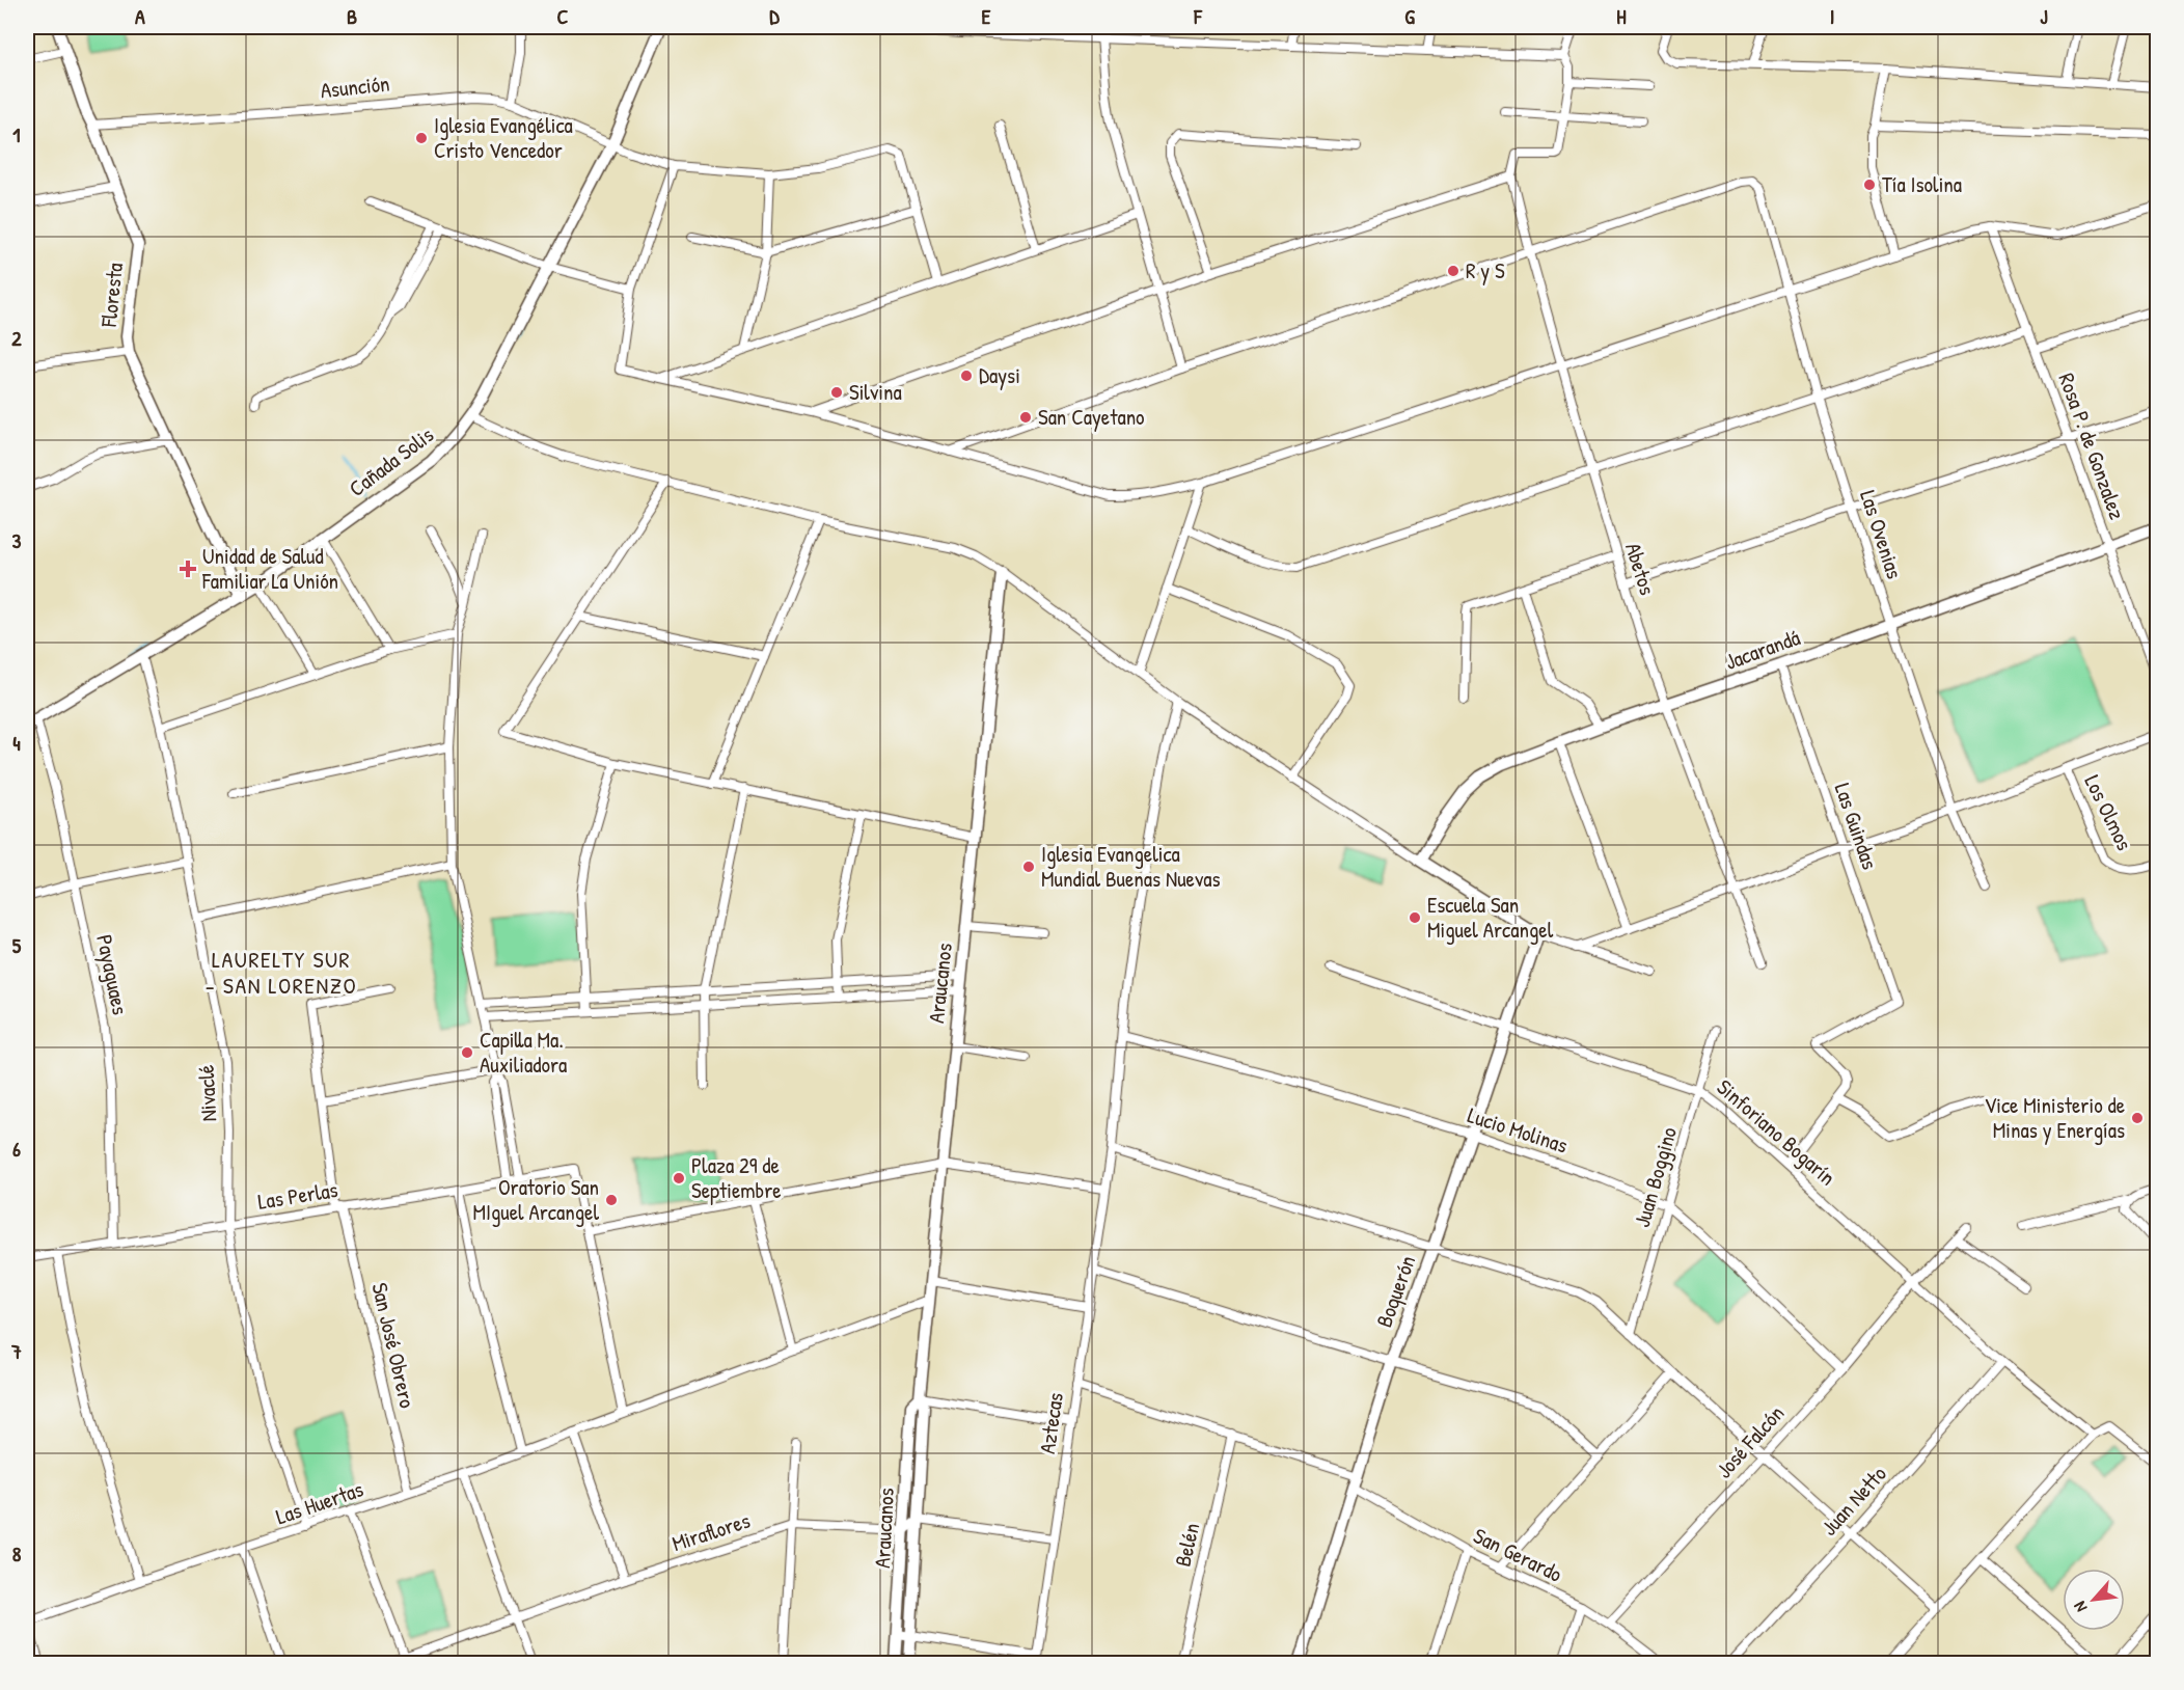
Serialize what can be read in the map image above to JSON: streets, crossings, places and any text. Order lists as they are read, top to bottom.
{
  "streets": {
    "street": [
      "Asunción",
      "Floresta",
      "Rosa P. de Gonzalez",
      "Cañada Solis",
      "Las Ovenias",
      "Abetos",
      "Jacarandá",
      "Los Olmos",
      "Las Guindas",
      "Payaguaes",
      "Araucanos",
      "Nivaclé",
      "Lucio Molinas",
      "Sinforiano Bogarín",
      "Juan Boggino",
      "Las Perlas",
      "Boquerón",
      "San José Obrero",
      "Aztecas",
      "José Falcón",
      "Juan Netto",
      "Las Huertas",
      "Miraflores",
      "Belén",
      "San Gerardo"
    ]
  },
  "crossings": [
    ["Asunción", "Floresta"],
    ["Asunción", "Cañada Solis"],
    ["Floresta", "Cañada Solis"],
    ["Rosa P. de Gonzalez", "Jacarandá"],
    ["Cañada Solis", "Payaguaes"],
    ["Cañada Solis", "Nivaclé"],
    ["Las Ovenias", "Abetos"],
    ["Las Ovenias", "Jacarandá"],
    ["Abetos", "Jacarandá"],
    ["Jacarandá", "Las Guindas"],
    ["Payaguaes", "Las Perlas"],
    ["Araucanos", "Las Huertas"],
    ["Araucanos", "Miraflores"],
    ["Nivaclé", "Las Perlas"],
    ["Nivaclé", "Las Huertas"],
    ["Lucio Molinas", "Juan Boggino"],
    ["Lucio Molinas", "Boquerón"],
    ["Lucio Molinas", "Aztecas"],
    ["Lucio Molinas", "José Falcón"],
    ["Sinforiano Bogarín", "Juan Boggino"],
    ["Sinforiano Bogarín", "Boquerón"],
    ["Sinforiano Bogarín", "José Falcón"],
    ["Sinforiano Bogarín", "Juan Netto"],
    ["Las Perlas", "San José Obrero"],
    ["Boquerón", "San Gerardo"],
    ["San José Obrero", "Las Huertas"],
    ["José Falcón", "San Gerardo"]
  ],
  "districts": ["LAURELTY SUR - SAN LORENZO"],
  "places": {
    "other": [
      "Iglesia Evangélica Cristo Vencedor",
      "Tía Isolina",
      "R y S",
      "Daysi",
      "Silvina",
      "San Cayetano",
      "Iglesia Evangelica Mundial Buenas Nuevas",
      "Escuela San Miguel Arcangel",
      "Capilla Ma. Auxiliadora",
      "Vice Ministerio de Minas y Energías",
      "Plaza 29 de Septiembre",
      "Oratorio San MIguel Arcangel"
    ],
    "health": ["Unidad de Salud Familiar La Unión"]
  },
  "north": "bottom left",
  "grid": {
    "columns": [
      "A",
      "B",
      "C",
      "D",
      "E",
      "F",
      "G",
      "H",
      "I",
      "J"
    ],
    "rows": [
      "1",
      "2",
      "3",
      "4",
      "5",
      "6",
      "7",
      "8"
    ]
  }
}
